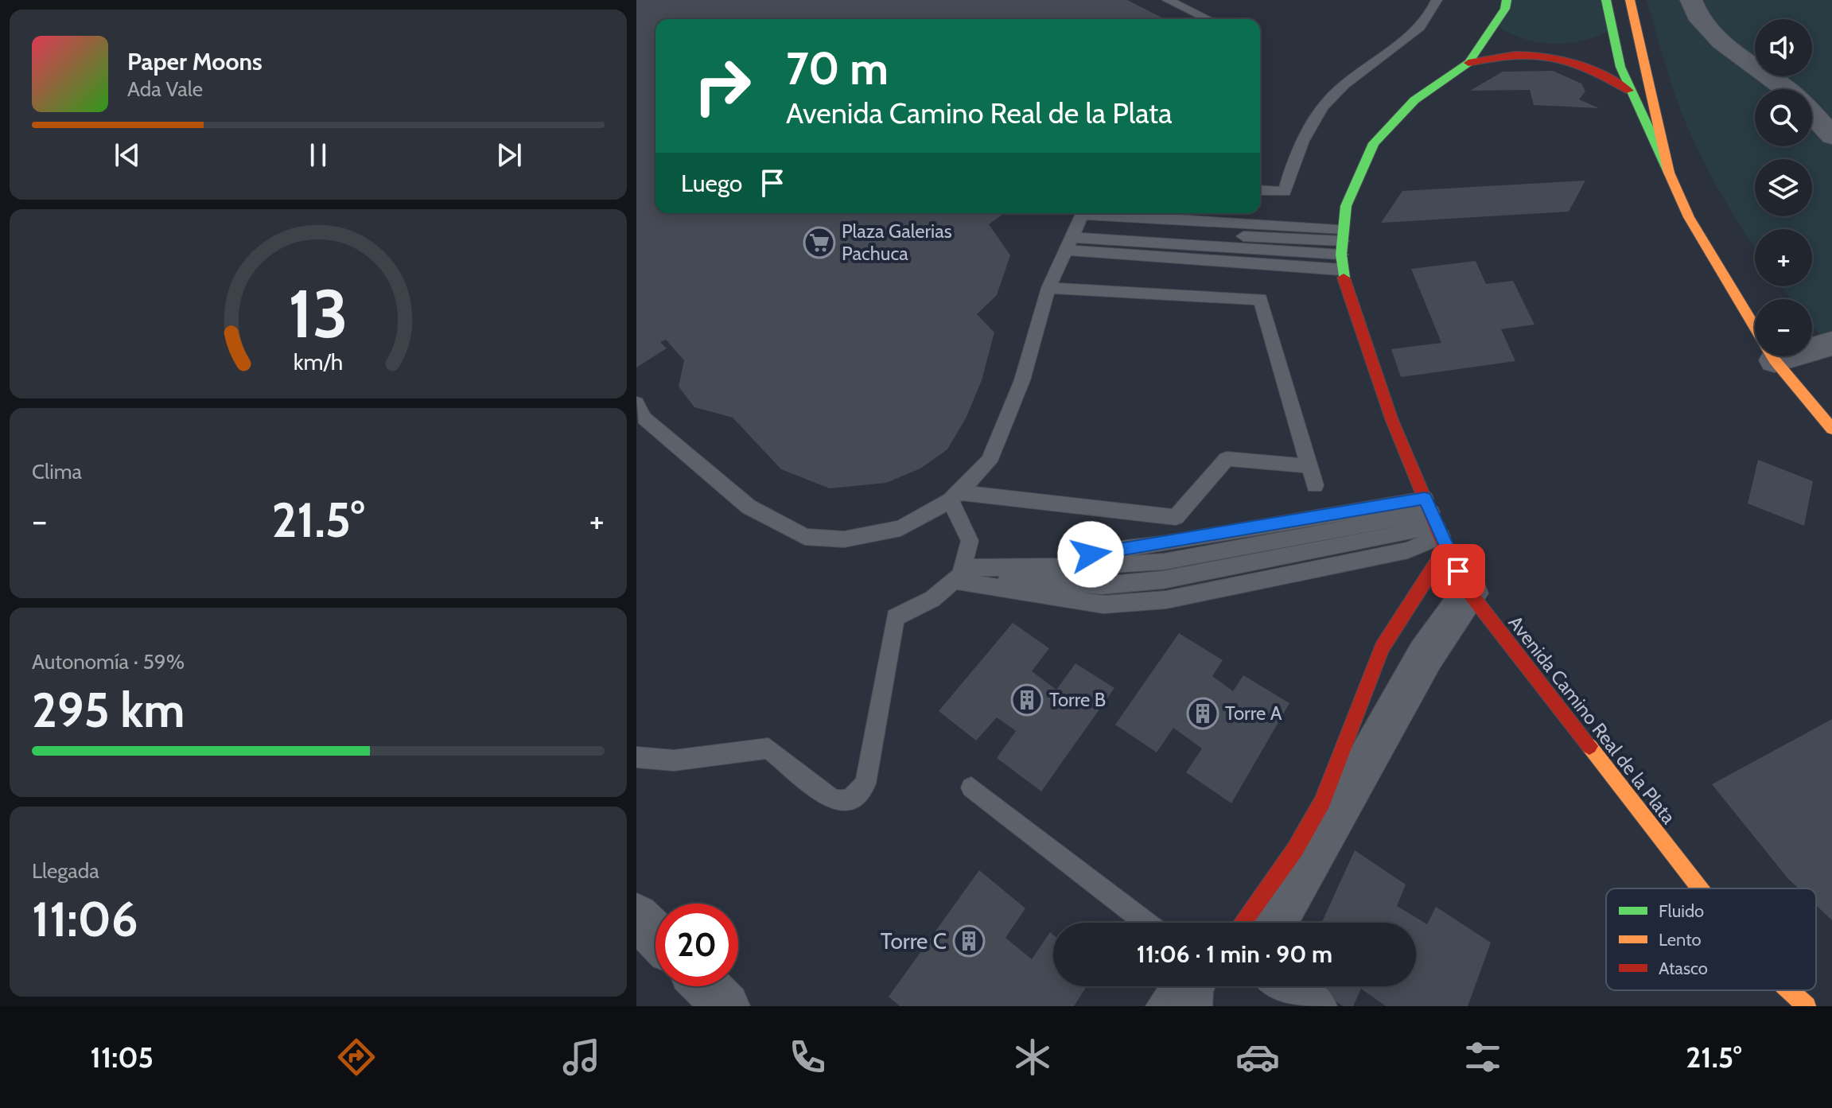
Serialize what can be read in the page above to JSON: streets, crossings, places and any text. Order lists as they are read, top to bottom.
{
  "streets": {
    "main road": ["Avenida Camino Real de la Plata"]
  },
  "places": {
    "supermarket": ["Plaza Galerias Pachuca"],
    "building": ["Torre B", "Torre A", "Torre C"]
  },
  "legend": ["Fluido", "Lento", "Atasco"],
  "page": {
    "map_buttons": ["+", "−"],
    "turn": ["70 m", "Avenida Camino Real de la Plata"],
    "song": ["Paper Moons", "Ada Vale"],
    "then": "Luego",
    "tile": [
      "Clima",
      ["Autonomía · 59%", "295 km"],
      ["Llegada", "11:06"]
    ],
    "heat": ["−", "21.5°", "+"],
    "limit": "20",
    "trip": "11:06 · 1 min · 90 m",
    "tabs": ["11:05", "21.5°"],
    "gauge": ["13", "km/h"]
  }
}
